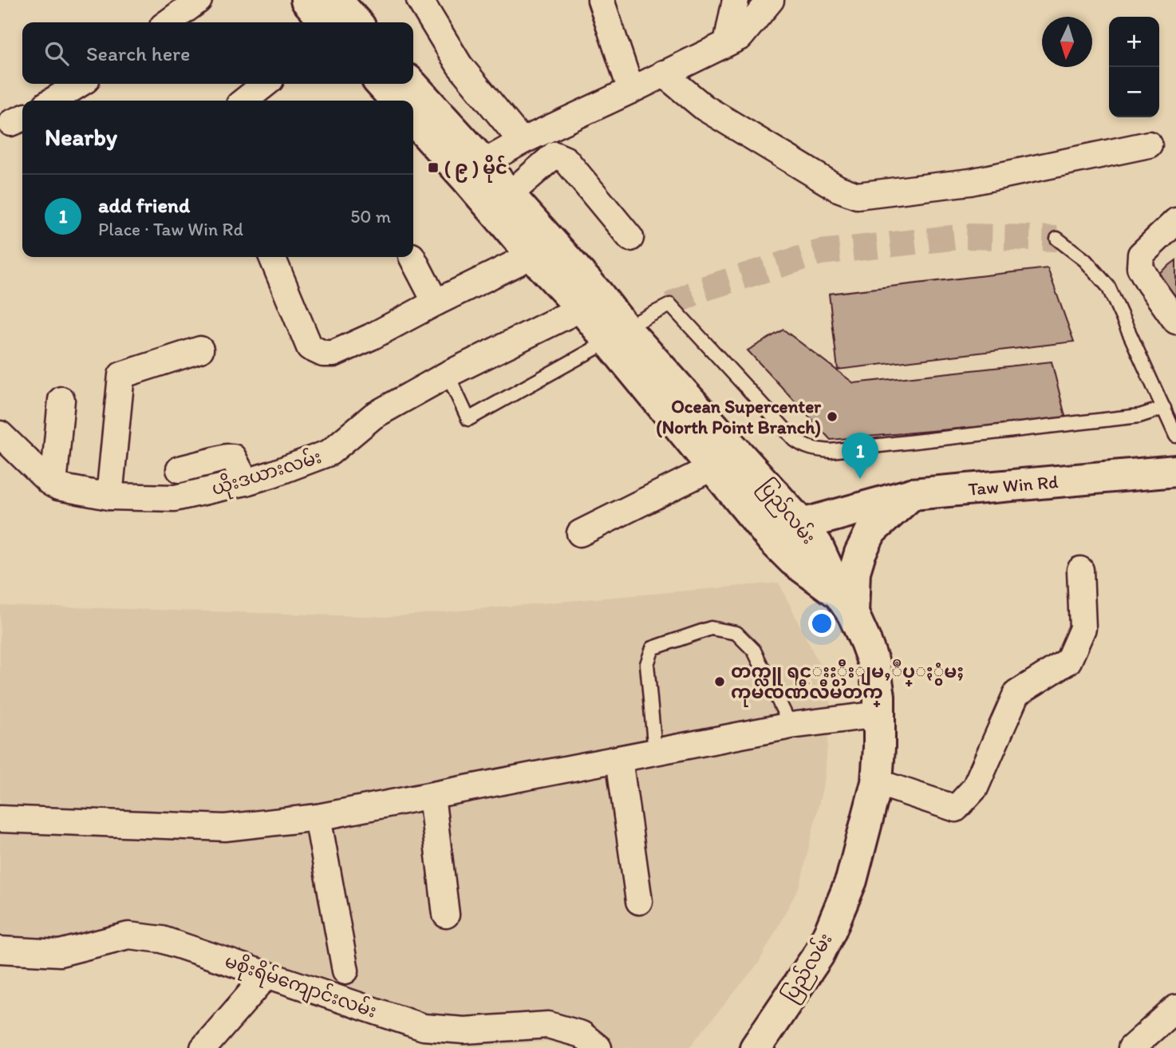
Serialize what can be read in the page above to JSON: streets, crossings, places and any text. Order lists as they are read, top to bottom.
{
  "streets": {
    "main road": ["Taw Win Rd", "ပြည်လမ်း"],
    "street": ["ယိုးဒယားလမ်း", "မစိုးရိမ်ကျောင်းလမ်း"]
  },
  "crossings": [
    ["ယိုးဒယားလမ်း", "ပြည်လမ်း"],
    ["Taw Win Rd", "ပြည်လမ်း"]
  ],
  "places": {
    "transit": ["( ၉ ) မိုင်"],
    "other": ["Ocean Supercenter (North Point Branch)", "တက္လူ ရင္းႏွီးျမႇဳပ္ႏွံမႈ ကုမၸဏီလီမိတက္"]
  },
  "north": "bottom",
  "page": {
    "map_buttons": ["+", "−"],
    "search": "Search here",
    "heading": "Nearby",
    "list": [
      {
        "mark": "1",
        "name": "add friend",
        "note": "Place · Taw Win Rd",
        "value": "50 m"
      }
    ],
    "pins": "1"
  }
}
